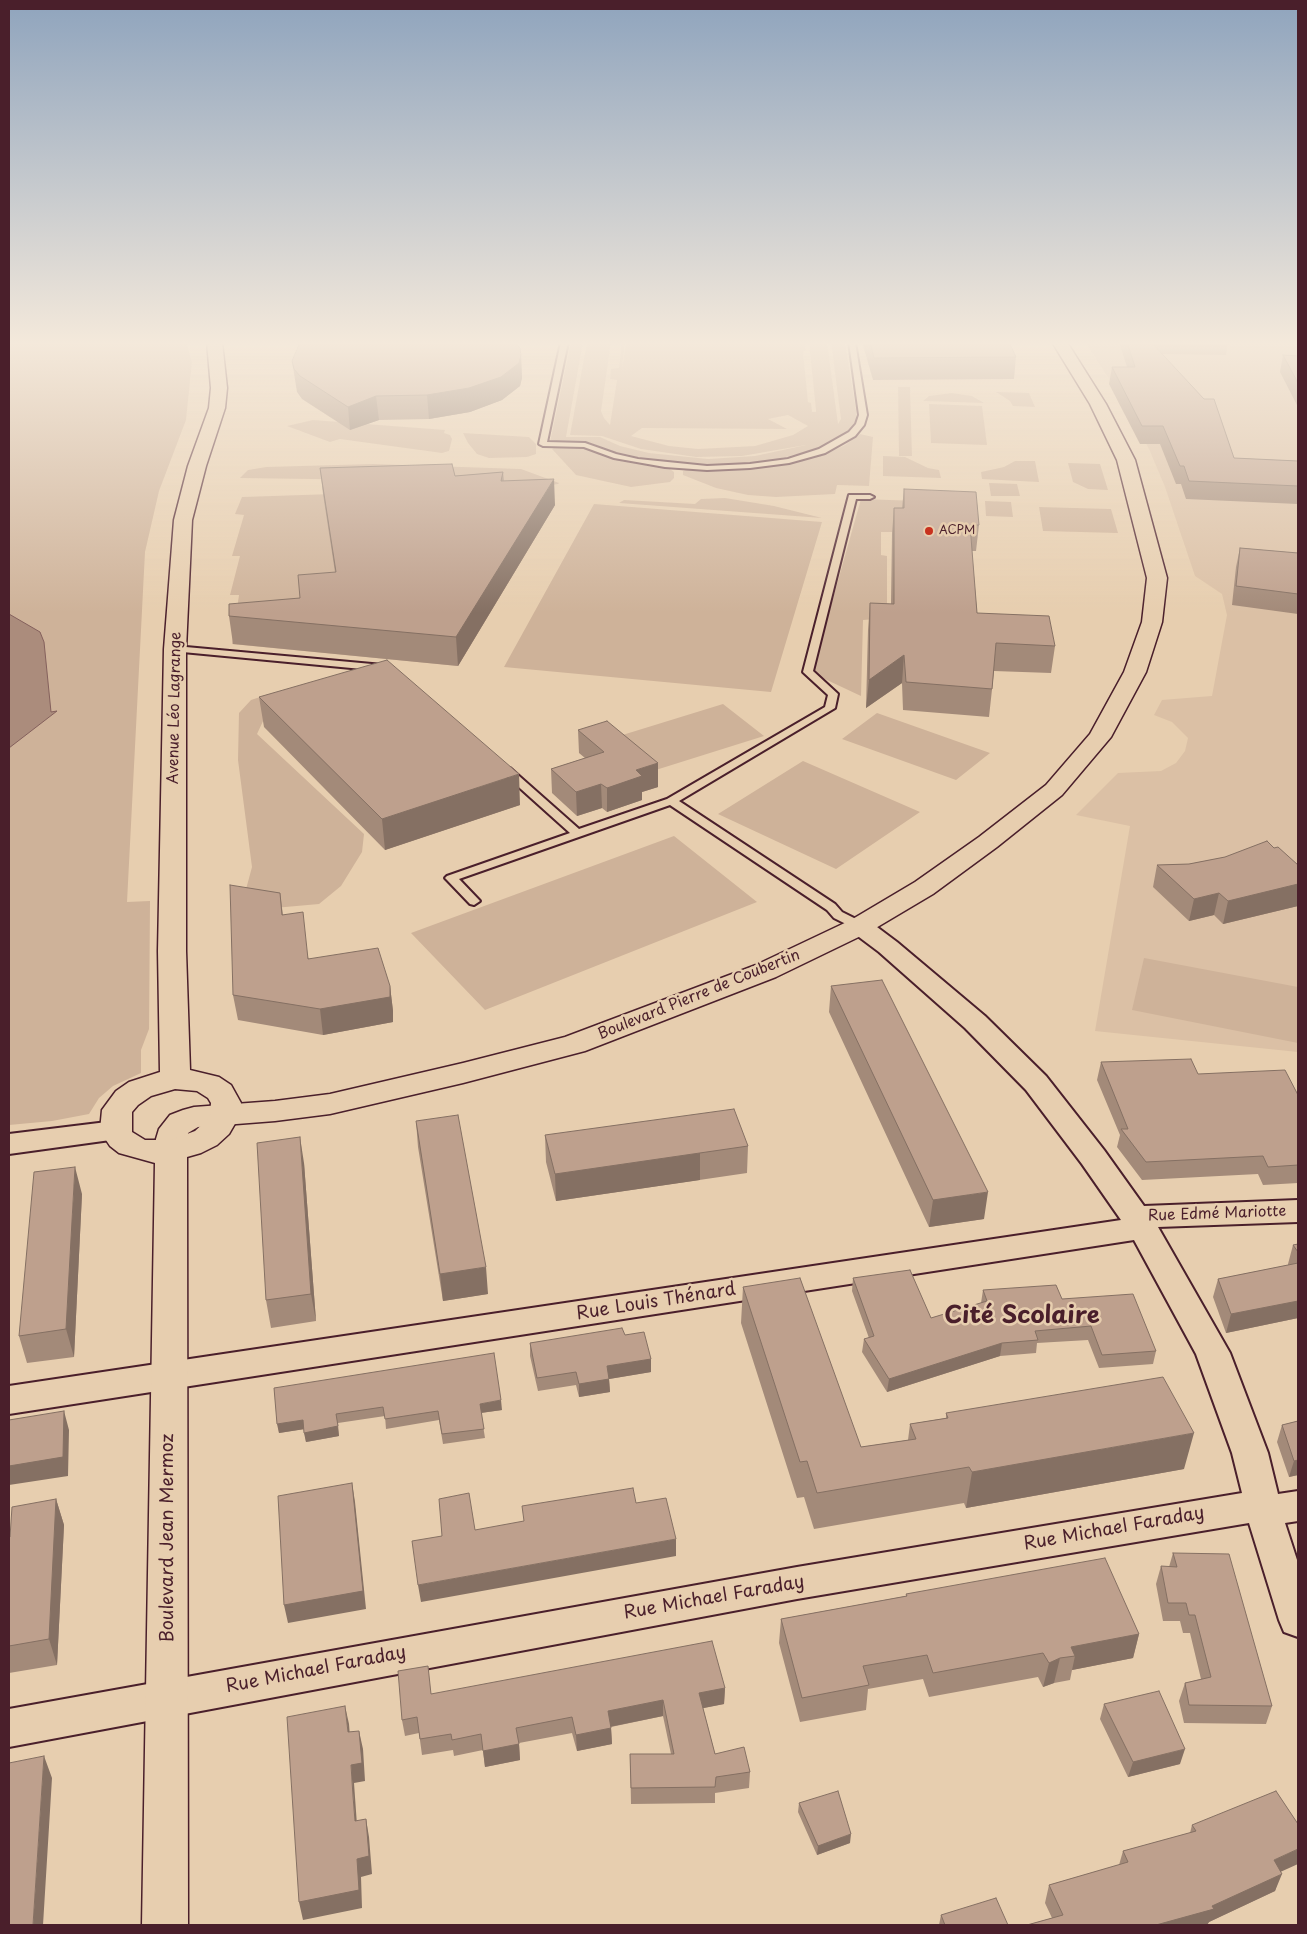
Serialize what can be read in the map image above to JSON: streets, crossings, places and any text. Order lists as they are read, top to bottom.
{
  "streets": {
    "main road": ["Avenue Léo Lagrange", "Boulevard Pierre de Coubertin", "Boulevard Jean Mermoz"],
    "street": ["Rue Edmé Mariotte", "Rue Louis Thénard", "Rue Michael Faraday"]
  },
  "crossings": [
    ["Boulevard Pierre de Coubertin", "Boulevard Jean Mermoz"],
    ["Rue Edmé Mariotte", "Rue Louis Thénard"],
    ["Rue Louis Thénard", "Boulevard Jean Mermoz"],
    ["Rue Michael Faraday", "Boulevard Jean Mermoz"]
  ],
  "districts": ["Cité Scolaire"],
  "places": ["ACPM"]
}
